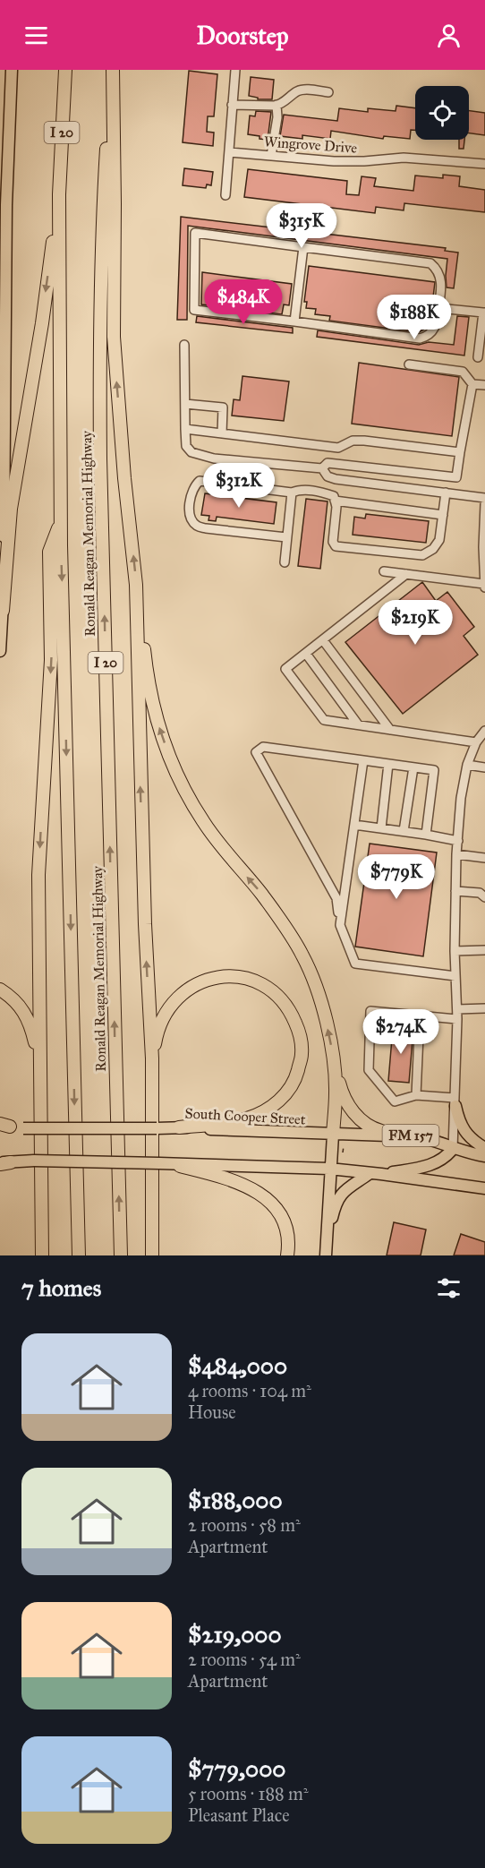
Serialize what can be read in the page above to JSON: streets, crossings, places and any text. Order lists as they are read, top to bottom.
{
  "streets": {
    "highway": ["I 20", "Ronald Reagan Memorial Highway"],
    "main road": ["South Cooper Street", "FM 157"],
    "street": ["Wingrove Drive"]
  },
  "page": {
    "header": "Doorstep",
    "price": [
      "$315K",
      "$484K",
      "$188K",
      "$312K",
      "$219K",
      "$779K",
      "$274K"
    ],
    "heading": "7 homes",
    "list": [
      {
        "name": "$484,000",
        "note": "4 rooms · 104 m² · House"
      },
      {
        "name": "$188,000",
        "note": "2 rooms · 58 m² · Apartment"
      },
      {
        "name": "$219,000",
        "note": "2 rooms · 54 m² · Apartment"
      },
      {
        "name": "$779,000",
        "note": "5 rooms · 188 m² · Pleasant Place"
      }
    ]
  }
}
